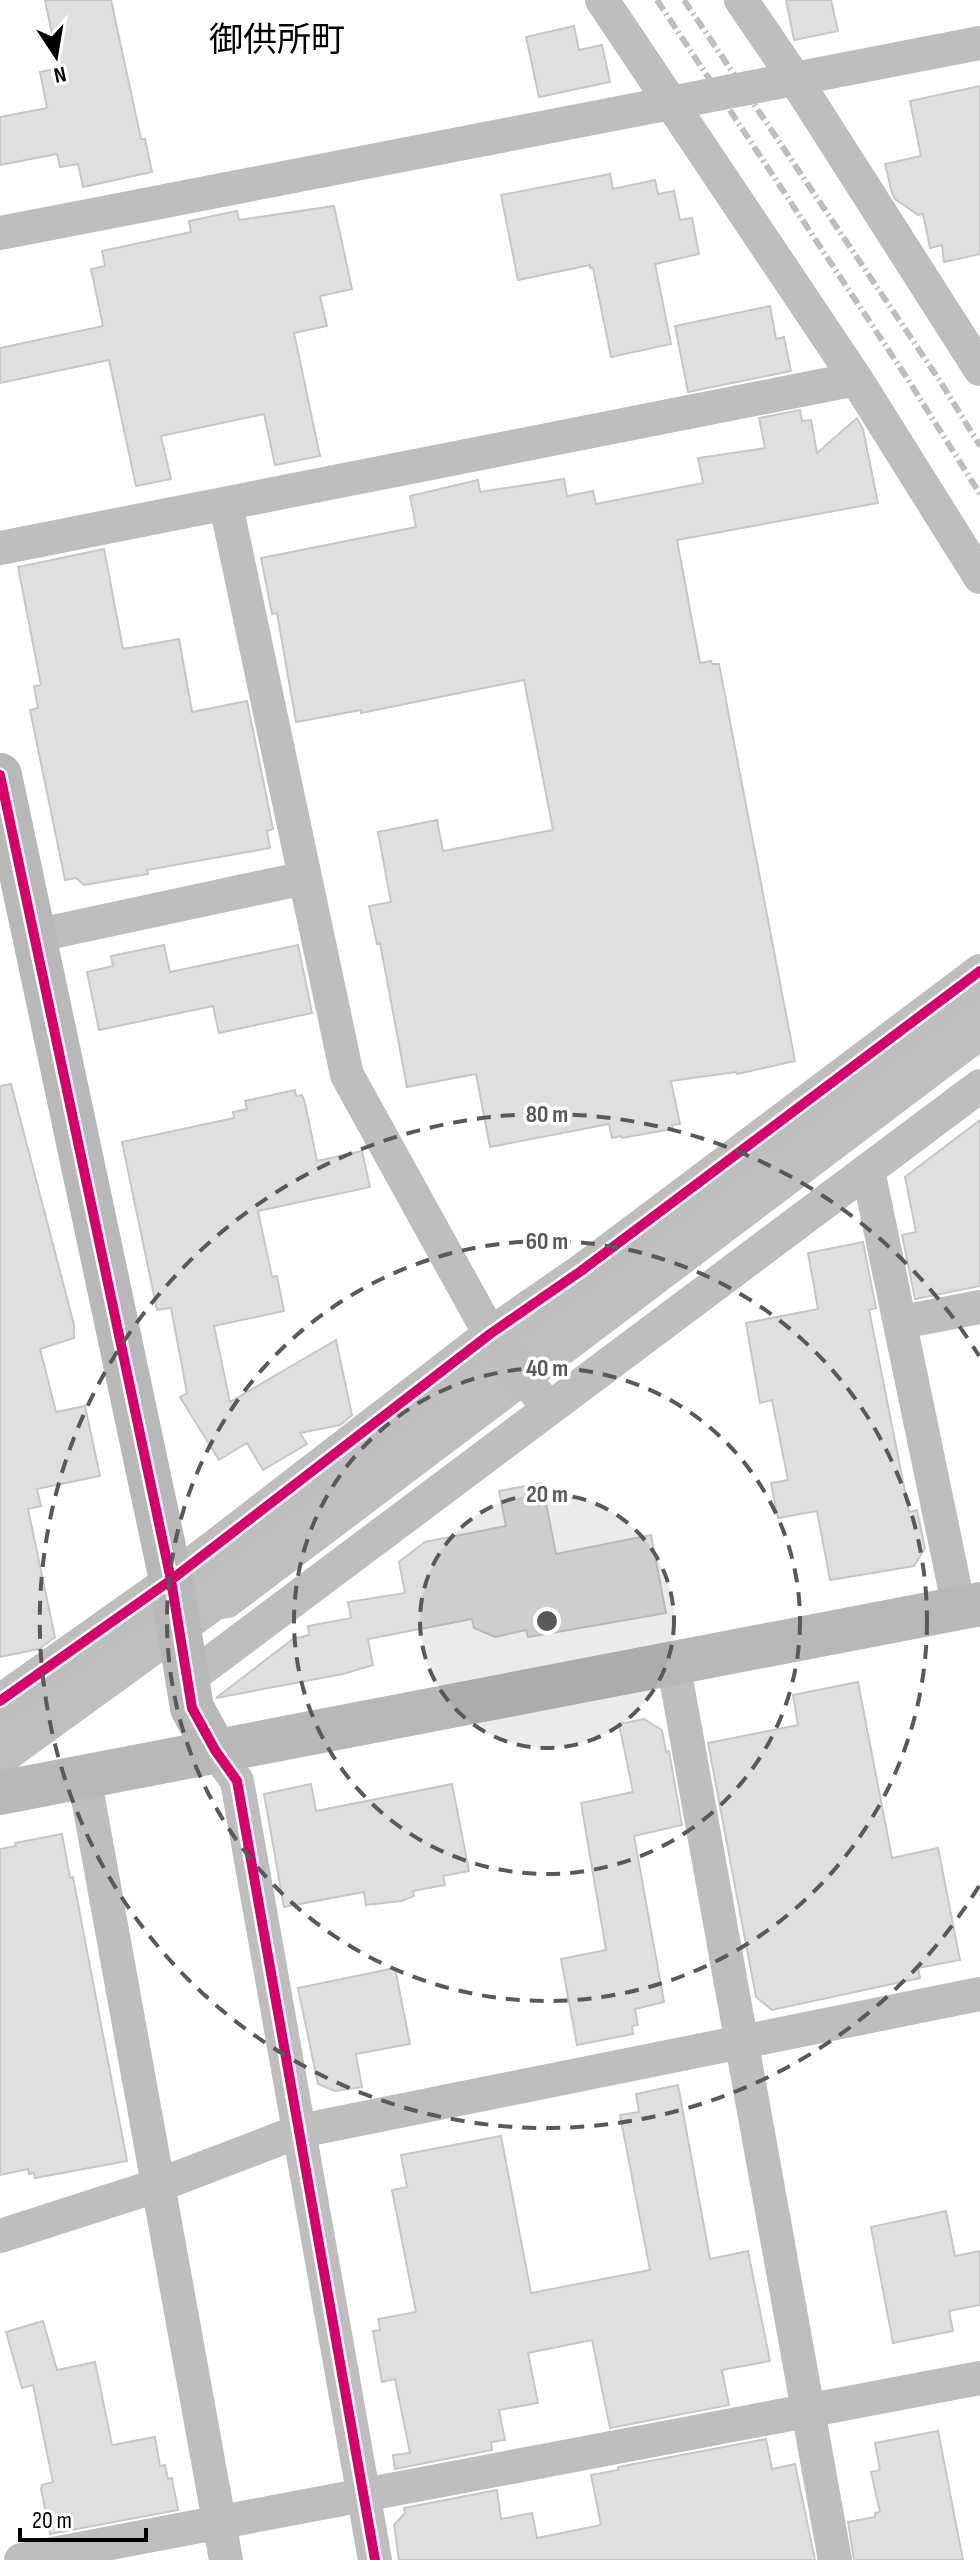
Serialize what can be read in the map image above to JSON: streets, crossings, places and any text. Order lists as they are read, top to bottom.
{
  "districts": ["御供所町"],
  "scale_bar": "20 m",
  "north": "bottom",
  "rings": [
    "80 m",
    "60 m",
    "40 m",
    "20 m"
  ]
}
